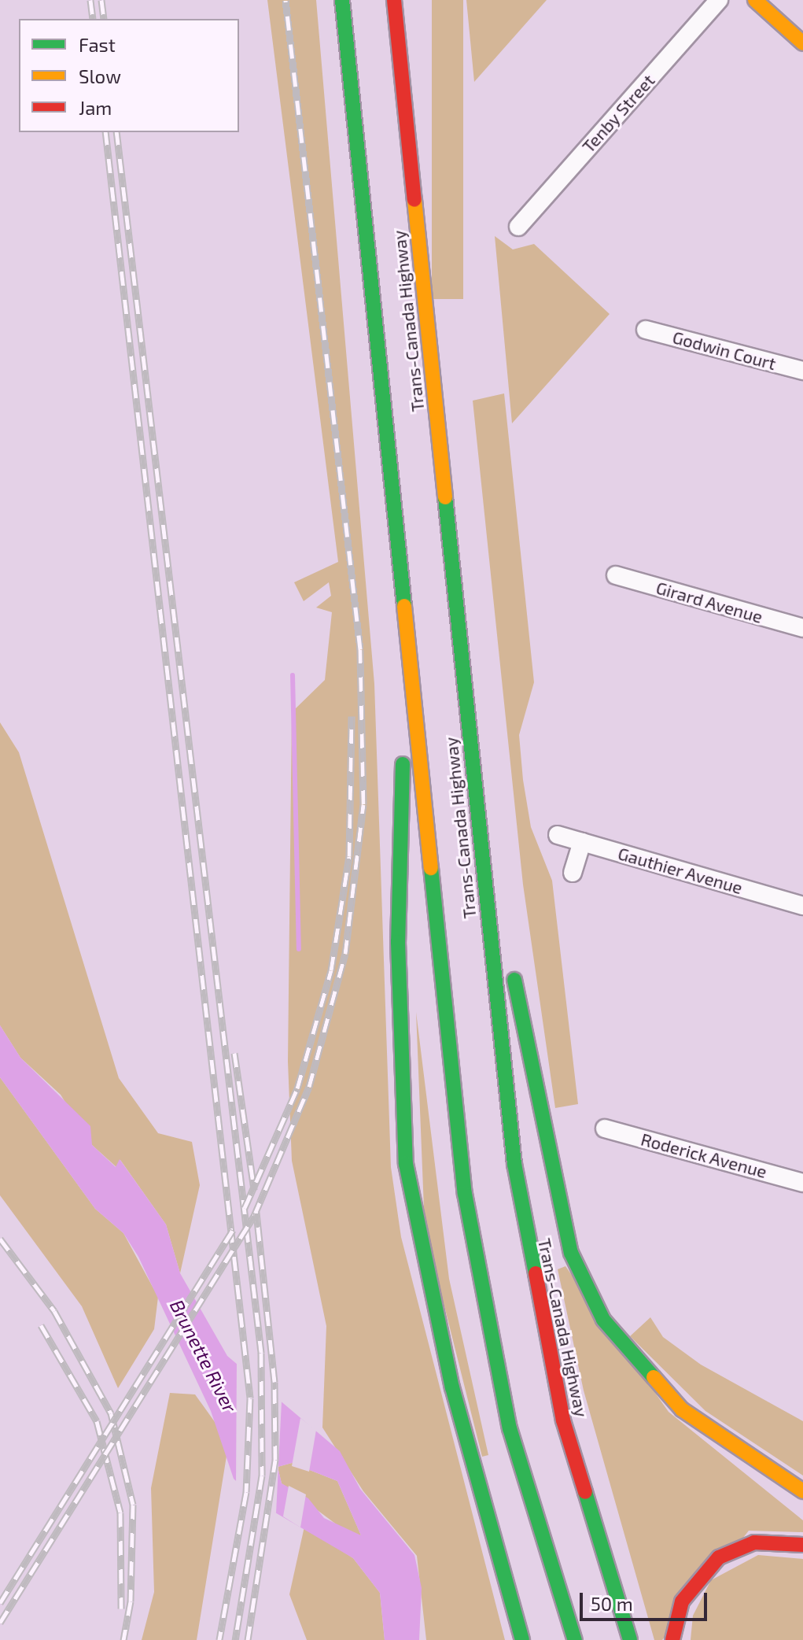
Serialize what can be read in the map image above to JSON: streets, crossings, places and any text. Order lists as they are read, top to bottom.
{
  "streets": {
    "main road": ["Trans-Canada Highway"],
    "street": [
      "Tenby Street",
      "Godwin Court",
      "Girard Avenue",
      "Gauthier Avenue",
      "Roderick Avenue"
    ]
  },
  "water": ["Brunette River"],
  "legend": ["Fast", "Slow", "Jam"],
  "scale_bar": "50 m"
}
